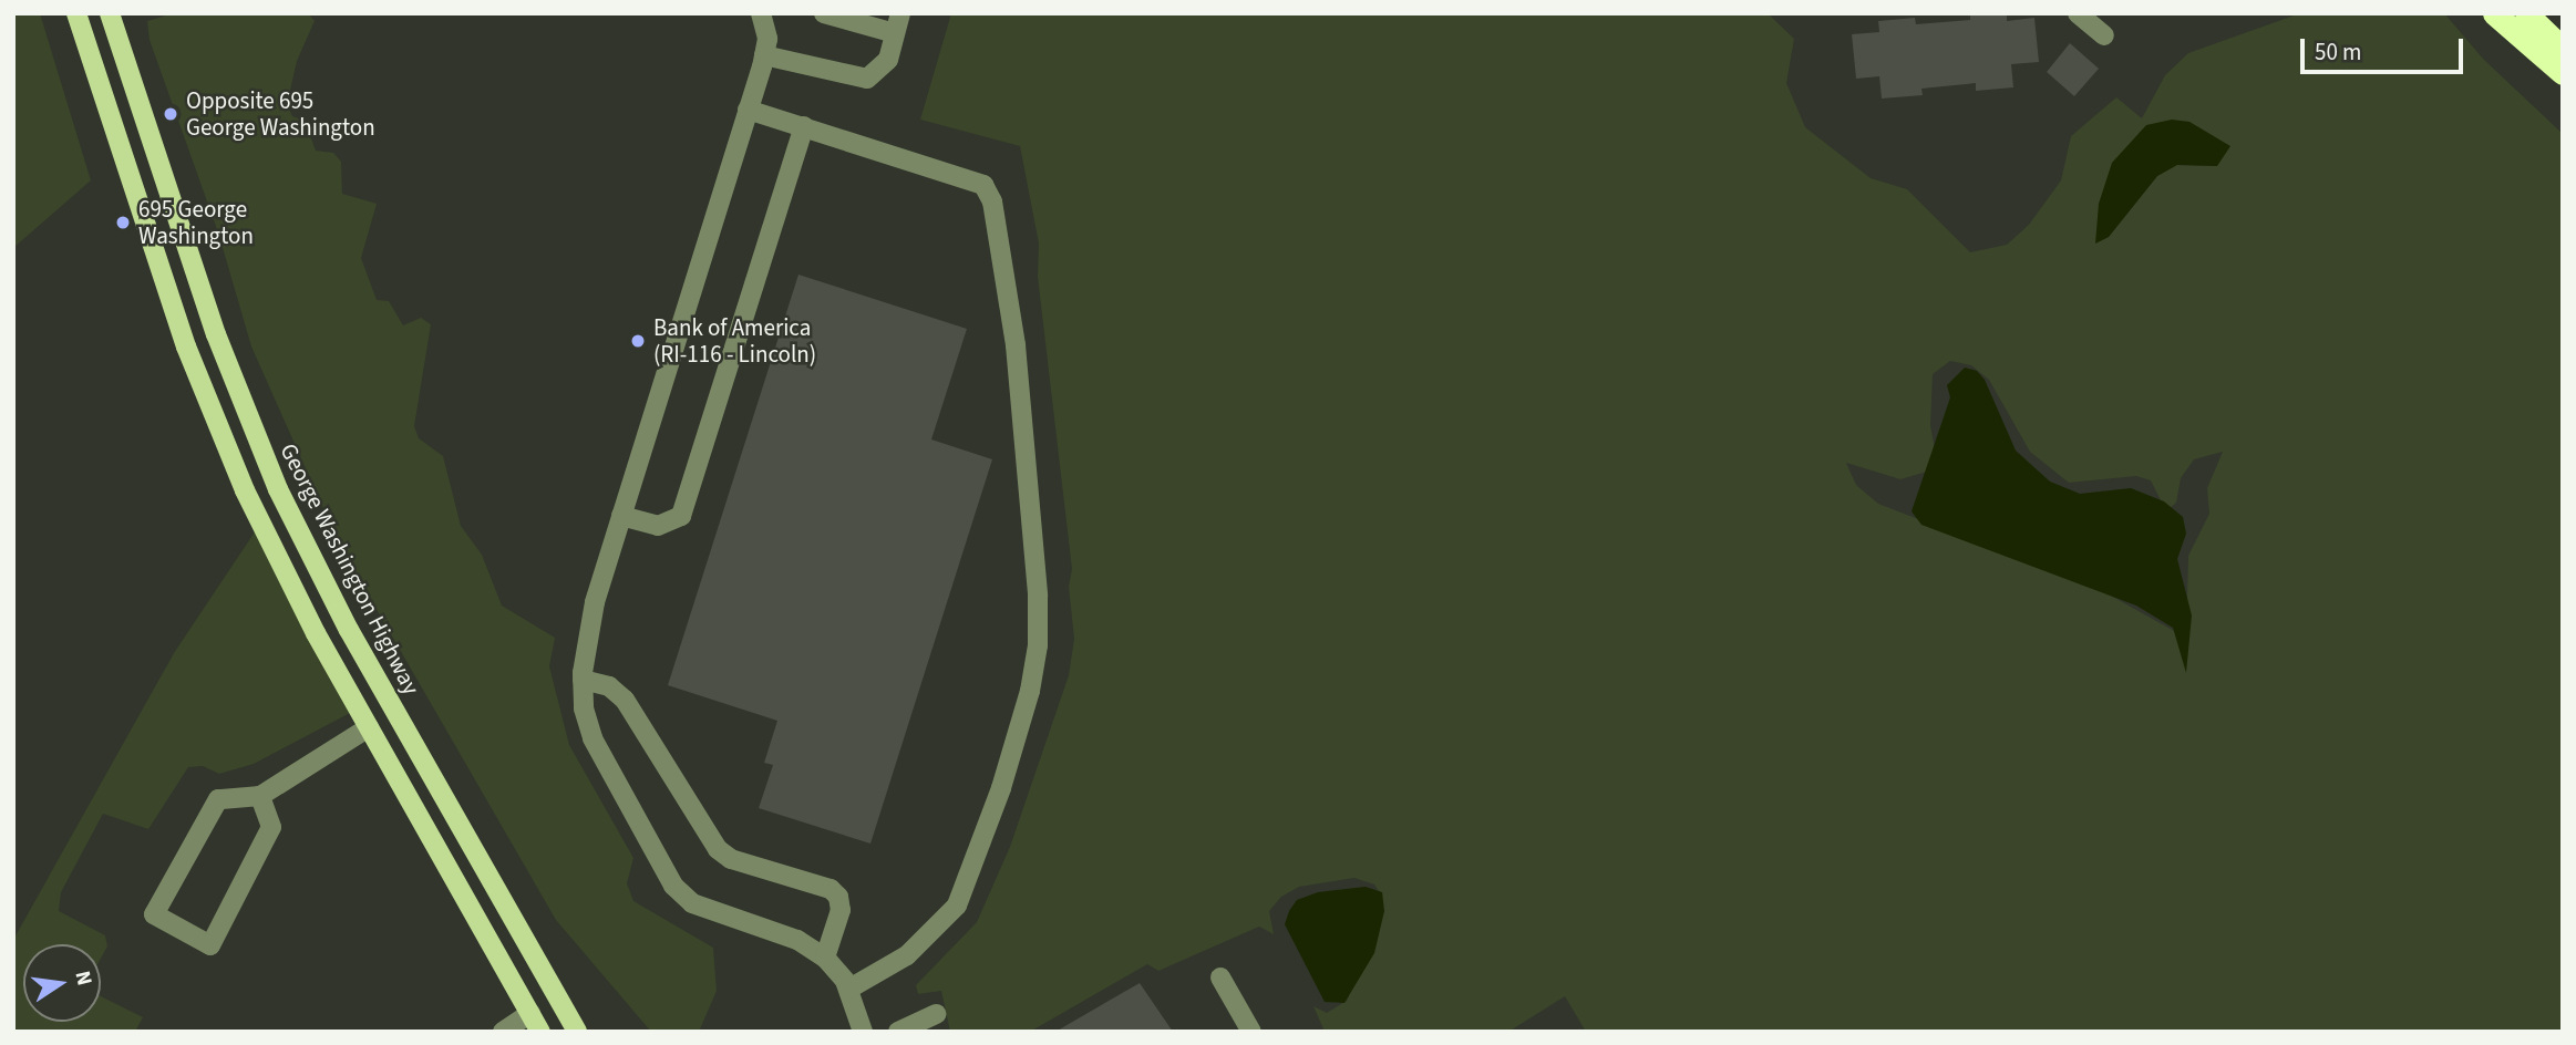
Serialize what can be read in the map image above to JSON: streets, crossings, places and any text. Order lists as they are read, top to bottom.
{
  "streets": {
    "main road": ["George Washington Highway"]
  },
  "places": ["Opposite 695 George Washington", "695 George Washington", "Bank of America (RI-116 - Lincoln)"],
  "scale_bar": "50 m",
  "north": "right"
}
